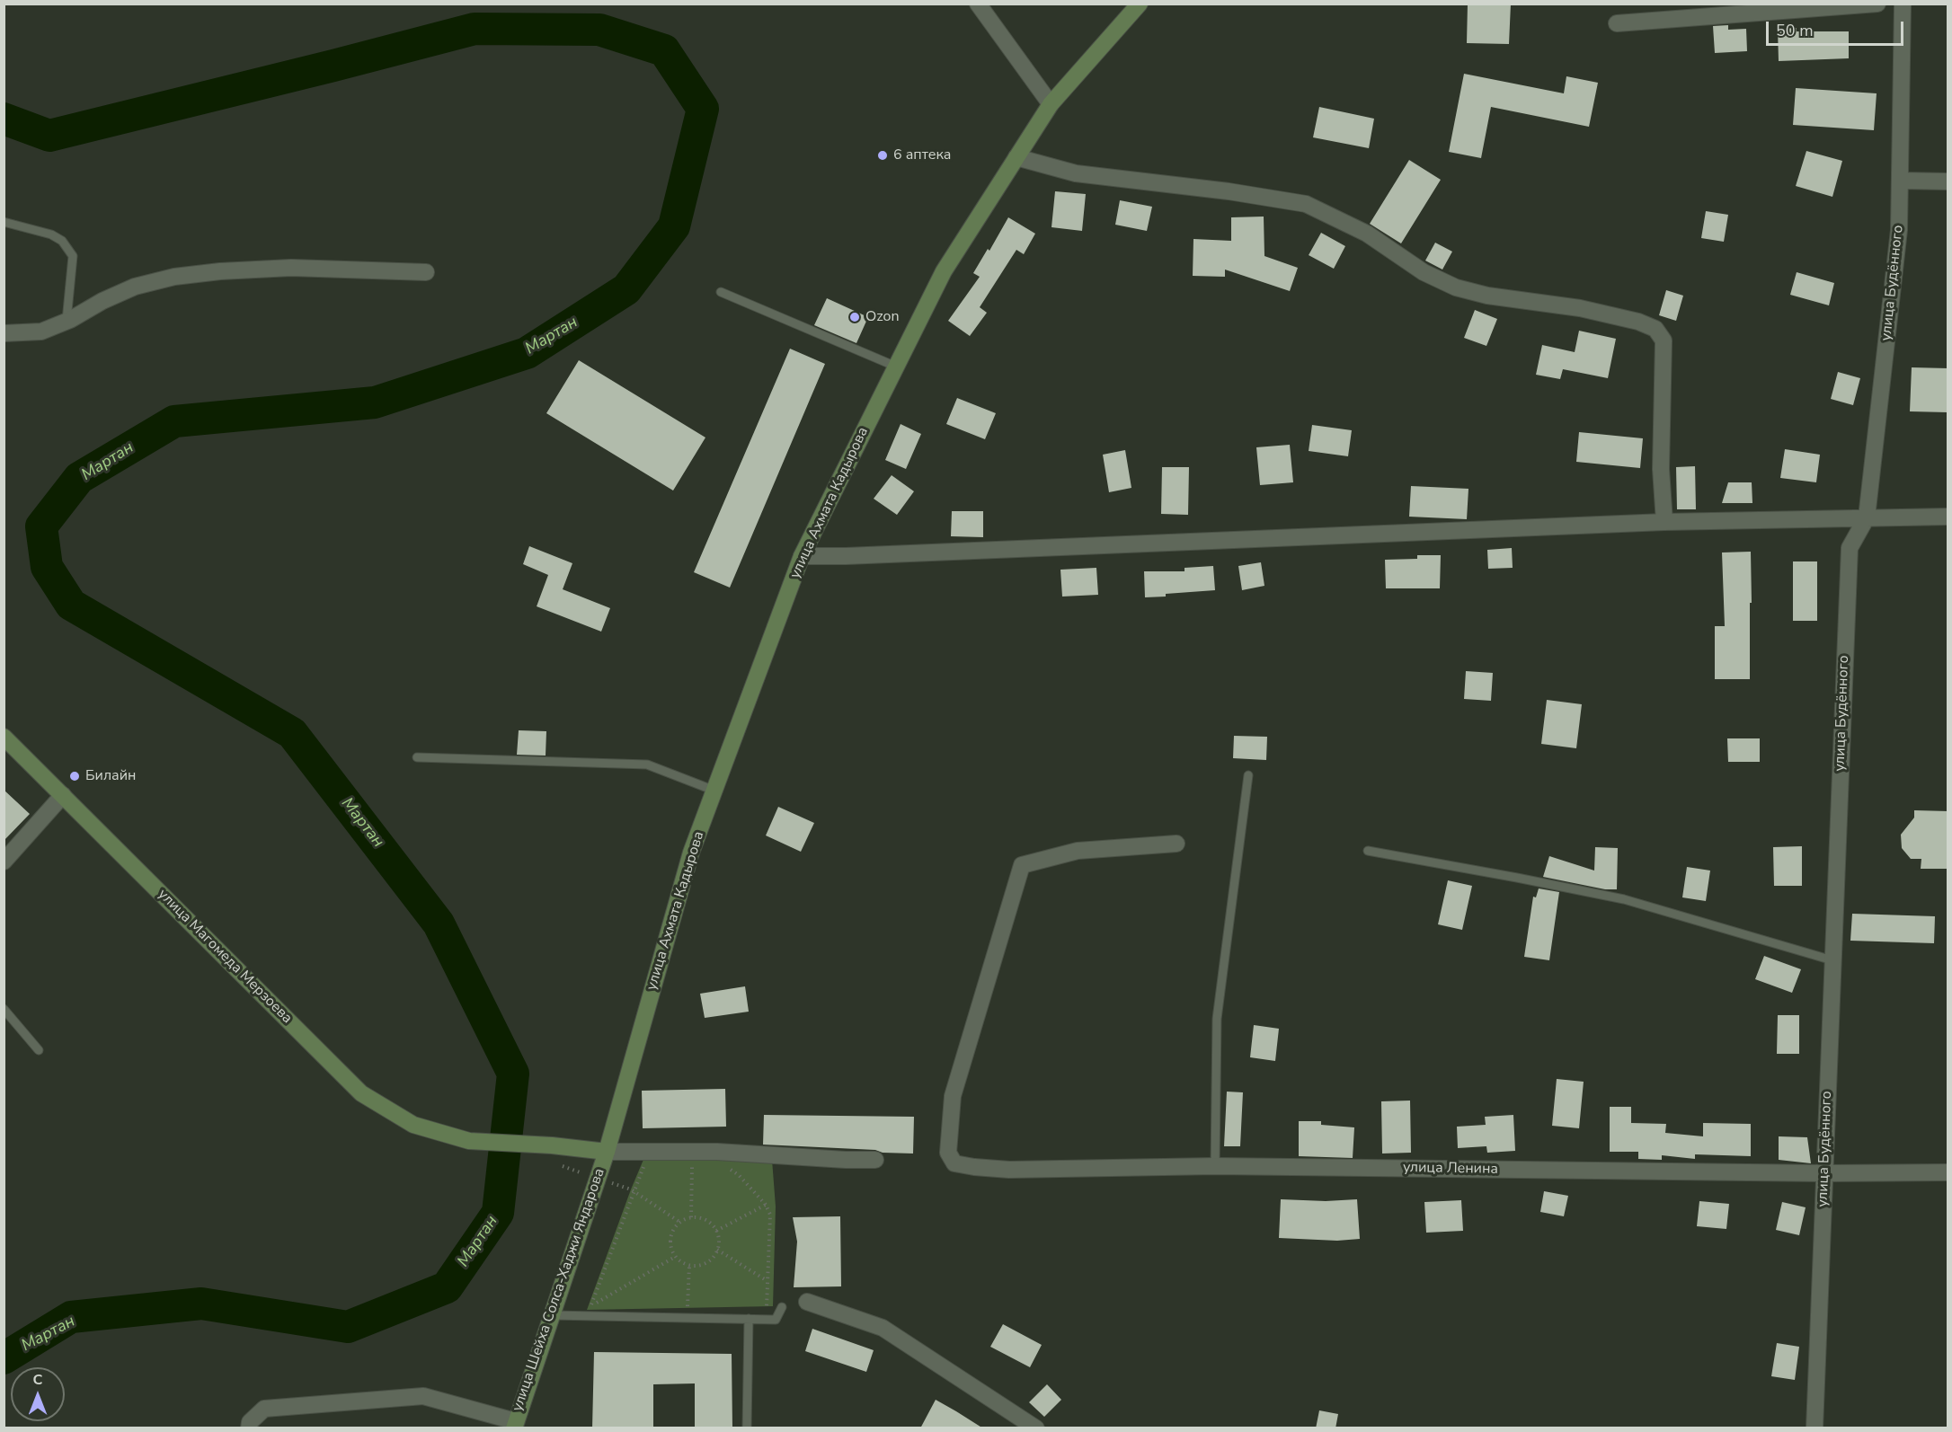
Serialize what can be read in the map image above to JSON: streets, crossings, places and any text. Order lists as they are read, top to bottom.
{
  "streets": {
    "main road": ["улица Ахмата Кадырова", "улица Магомеда Мерзоева", "улица Шейха Солса-Хаджи Яндарова"],
    "street": ["улица Будённого", "улица Ленина"]
  },
  "crossings": [
    ["улица Будённого", "улица Ленина"],
    ["улица Ахмата Кадырова", "улица Магомеда Мерзоева"],
    ["улица Ахмата Кадырова", "улица Шейха Солса-Хаджи Яндарова"],
    ["улица Магомеда Мерзоева", "улица Шейха Солса-Хаджи Яндарова"]
  ],
  "water": ["Мартан"],
  "places": ["6 аптека", "Ozon", "Билайн"],
  "scale_bar": "50 m",
  "north": "top"
}
